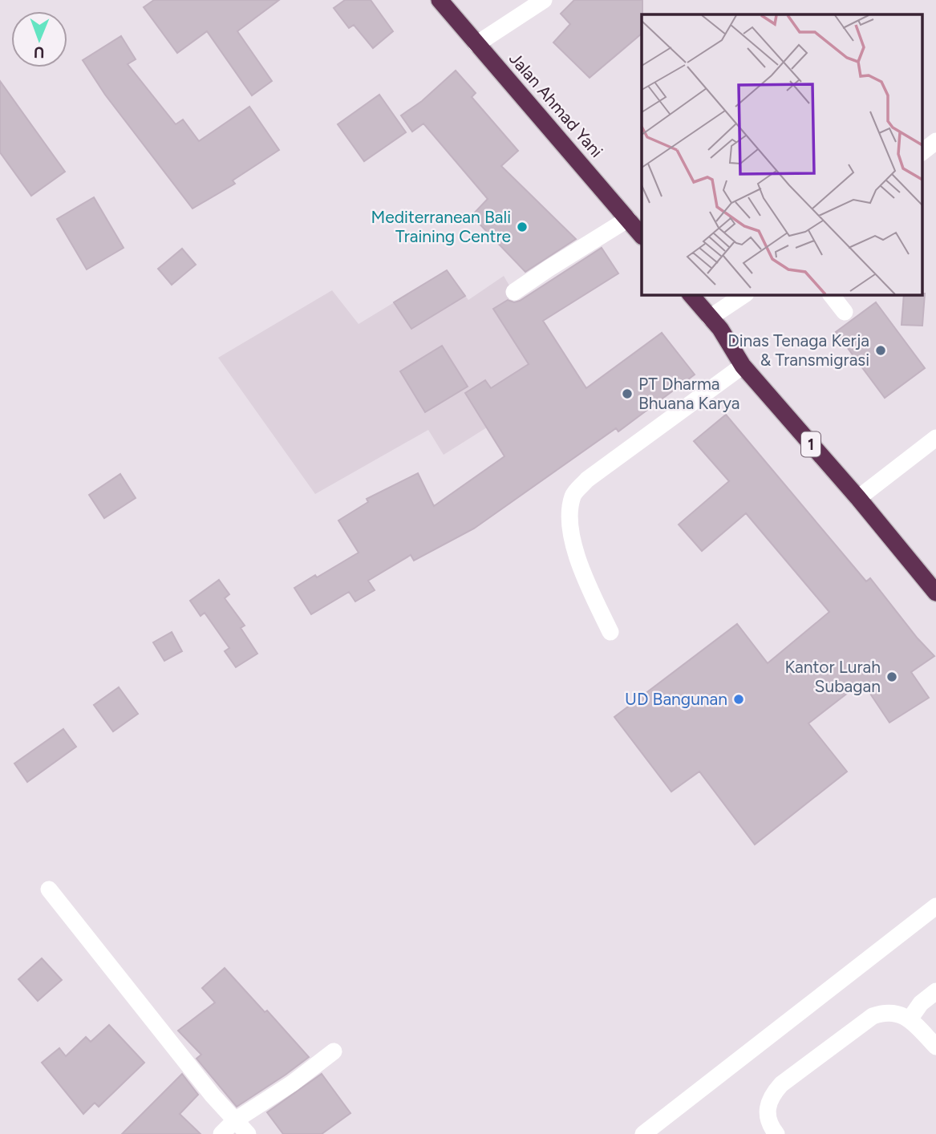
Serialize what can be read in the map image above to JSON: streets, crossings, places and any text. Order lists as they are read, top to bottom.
{
  "streets": {
    "highway": ["Jalan Ahmad Yani", "1"]
  },
  "places": [
    "Mediterranean Bali Training Centre",
    "Dinas Tenaga Kerja & Transmigrasi",
    "PT Dharma Bhuana Karya",
    "Kantor Lurah Subagan",
    "UD Bangunan"
  ],
  "north": "bottom"
}
